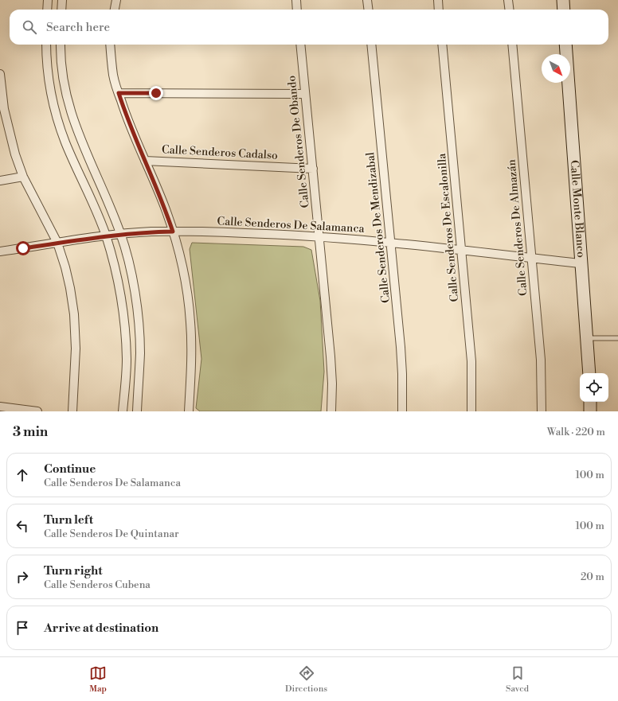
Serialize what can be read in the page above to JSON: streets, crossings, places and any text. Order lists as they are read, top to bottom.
{
  "streets": {
    "main road": ["Calle Monte Blanco"],
    "street": [
      "Calle Senderos De Obando",
      "Calle Senderos Cadalso",
      "Calle Senderos De Salamanca",
      "Calle Senderos De Mendizabal",
      "Calle Senderos De Escalonilla",
      "Calle Senderos De Almazán"
    ]
  },
  "crossings": [
    ["Calle Senderos De Obando", "Calle Senderos Cadalso"],
    ["Calle Senderos De Obando", "Calle Senderos De Salamanca"],
    ["Calle Monte Blanco", "Calle Senderos De Salamanca"],
    ["Calle Senderos De Salamanca", "Calle Senderos De Mendizabal"],
    ["Calle Senderos De Salamanca", "Calle Senderos De Escalonilla"],
    ["Calle Senderos De Salamanca", "Calle Senderos De Almazán"]
  ],
  "north": "bottom right",
  "page": {
    "search": "Search here",
    "heading": ["3 min", "Walk · 220 m"],
    "list": [
      ["Continue", "Calle Senderos De Salamanca", "100 m"],
      ["Turn left", "Calle Senderos De Quintanar", "100 m"],
      ["Turn right", "Calle Senderos Cubena", "20 m"],
      "Arrive at destination"
    ],
    "nav": ["Map", "Directions", "Saved"]
  }
}
